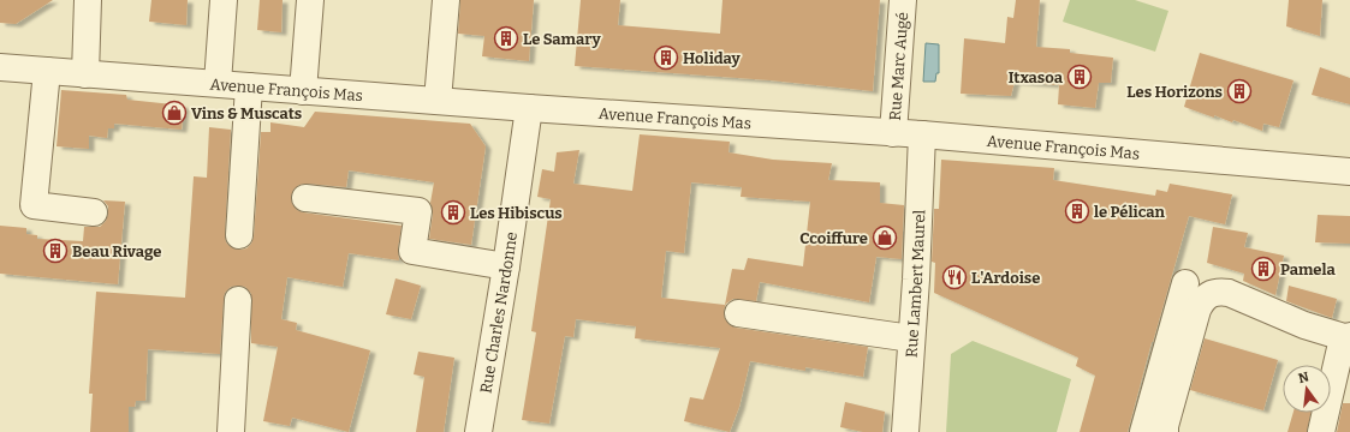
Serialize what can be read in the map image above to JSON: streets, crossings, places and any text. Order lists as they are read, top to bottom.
{
  "streets": {
    "street": [
      "Rue Marc Augé",
      "Avenue François Mas",
      "Rue Lambert Maurel",
      "Rue Charles Nardonne"
    ]
  },
  "crossings": [
    ["Rue Marc Augé", "Avenue François Mas"],
    ["Avenue François Mas", "Rue Lambert Maurel"],
    ["Avenue François Mas", "Rue Charles Nardonne"]
  ],
  "places": {
    "building": [
      "Le Samary",
      "Holiday",
      "Itxasoa",
      "Les Horizons",
      "le Pélican",
      "Les Hibiscus",
      "Beau Rivage",
      "Pamela"
    ],
    "shop": ["Vins & Muscats", "Ccoiffure"],
    "restaurant": ["L'Ardoise"]
  },
  "north": "top"
}
